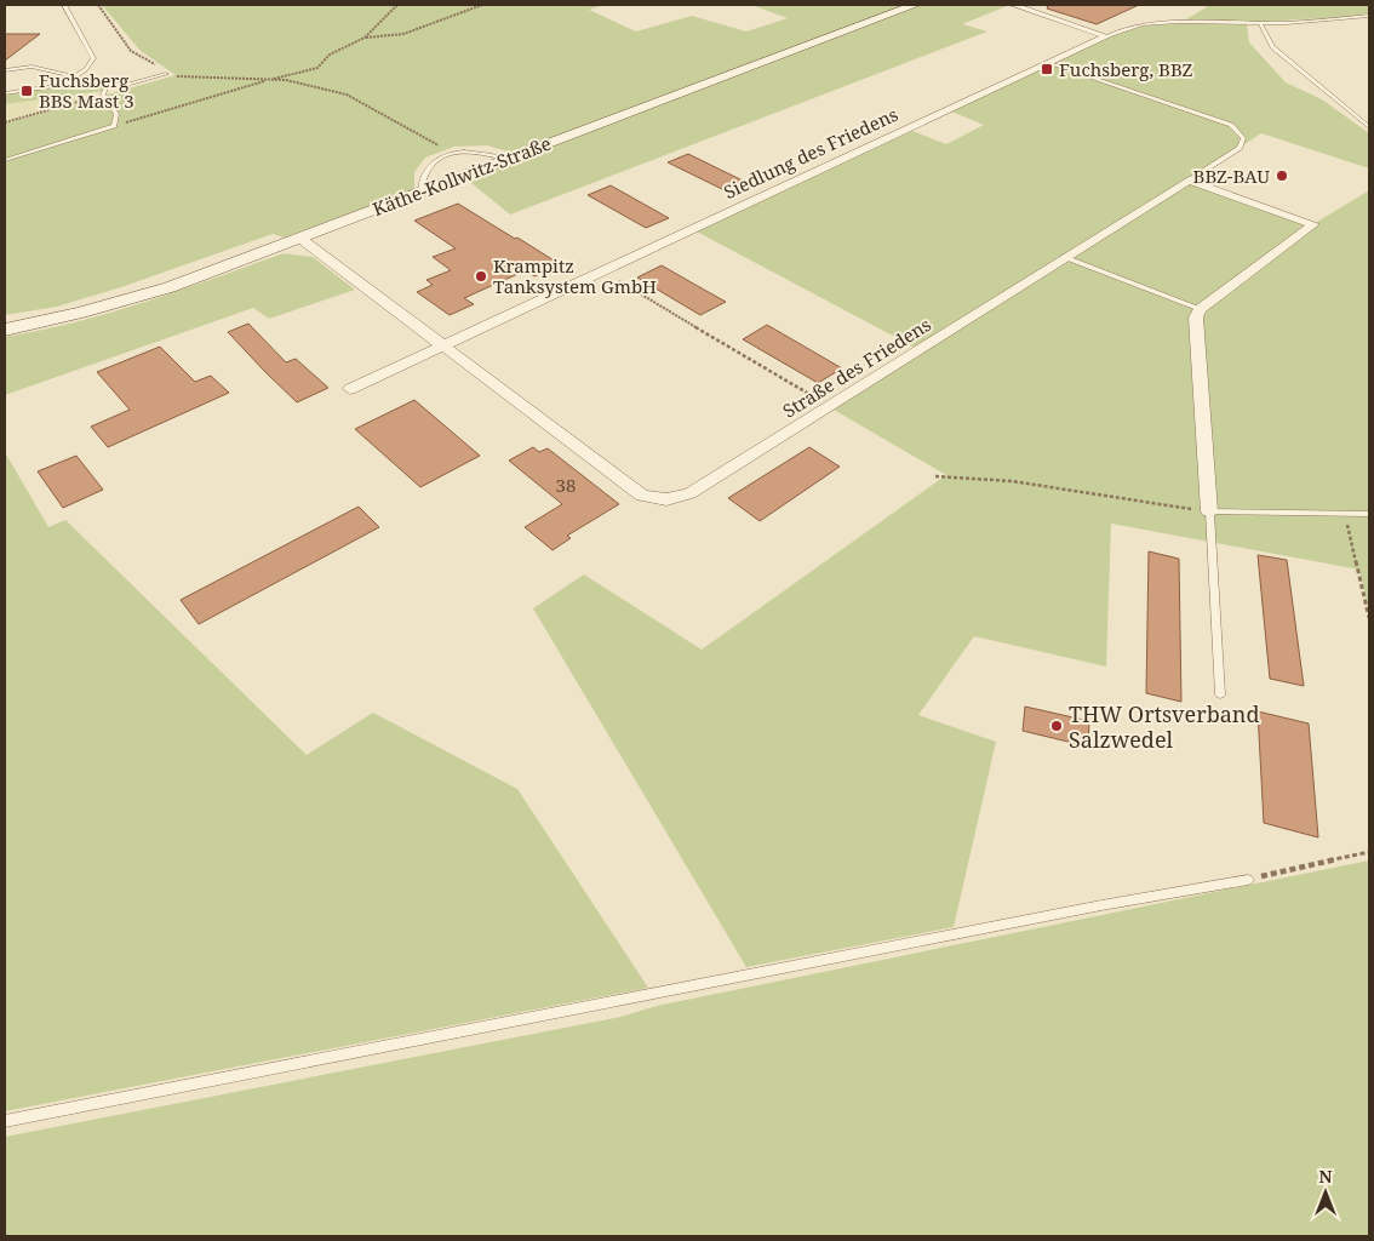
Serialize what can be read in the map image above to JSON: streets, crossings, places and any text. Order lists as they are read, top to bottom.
{
  "streets": {
    "main road": ["Käthe-Kollwitz-Straße"],
    "street": ["Siedlung des Friedens", "Straße des Friedens"]
  },
  "crossings": [
    ["Siedlung des Friedens", "Straße des Friedens"]
  ],
  "places": {
    "transit": ["Fuchsberg, BBZ", "Fuchsberg BBS Mast 3"],
    "other": ["BBZ-BAU", "Krampitz Tanksystem GmbH", "THW Ortsverband Salzwedel"]
  },
  "house_numbers": ["38"],
  "north": "top"
}
